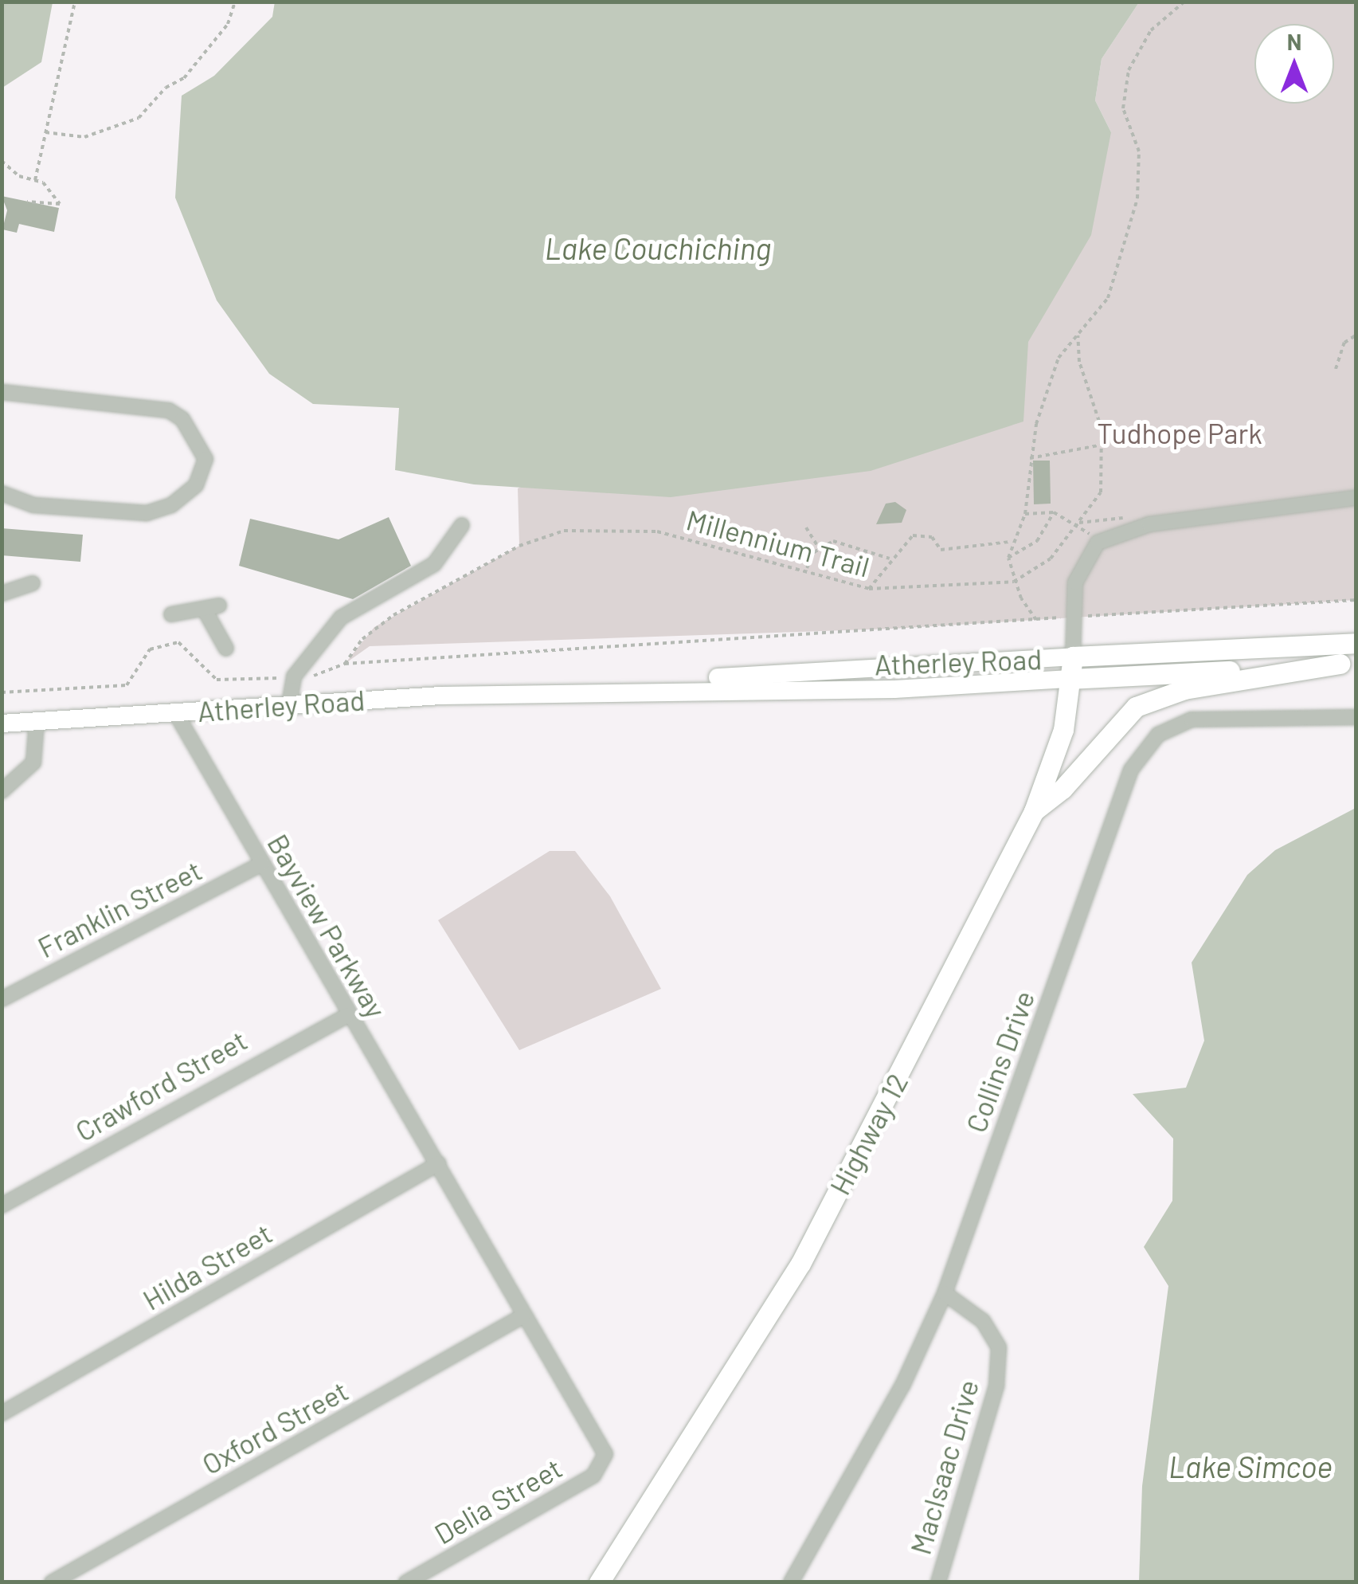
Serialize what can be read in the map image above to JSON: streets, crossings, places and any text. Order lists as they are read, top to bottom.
{
  "streets": {
    "highway": ["Atherley Road", "Highway 12"],
    "street": [
      "Franklin Street",
      "Bayview Parkway",
      "Collins Drive",
      "Crawford Street",
      "Hilda Street",
      "Oxford Street",
      "MacIsaac Drive",
      "Delia Street"
    ],
    "path": ["Millennium Trail"]
  },
  "crossings": [
    ["Atherley Road", "Bayview Parkway"],
    ["Atherley Road", "Highway 12"],
    ["Franklin Street", "Bayview Parkway"],
    ["Bayview Parkway", "Crawford Street"],
    ["Bayview Parkway", "Hilda Street"],
    ["Bayview Parkway", "Oxford Street"],
    ["Bayview Parkway", "Delia Street"],
    ["Collins Drive", "MacIsaac Drive"],
    ["Oxford Street", "Delia Street"]
  ],
  "water": ["Lake Couchiching", "Lake Simcoe"],
  "parks": ["Tudhope Park"],
  "north": "top"
}
